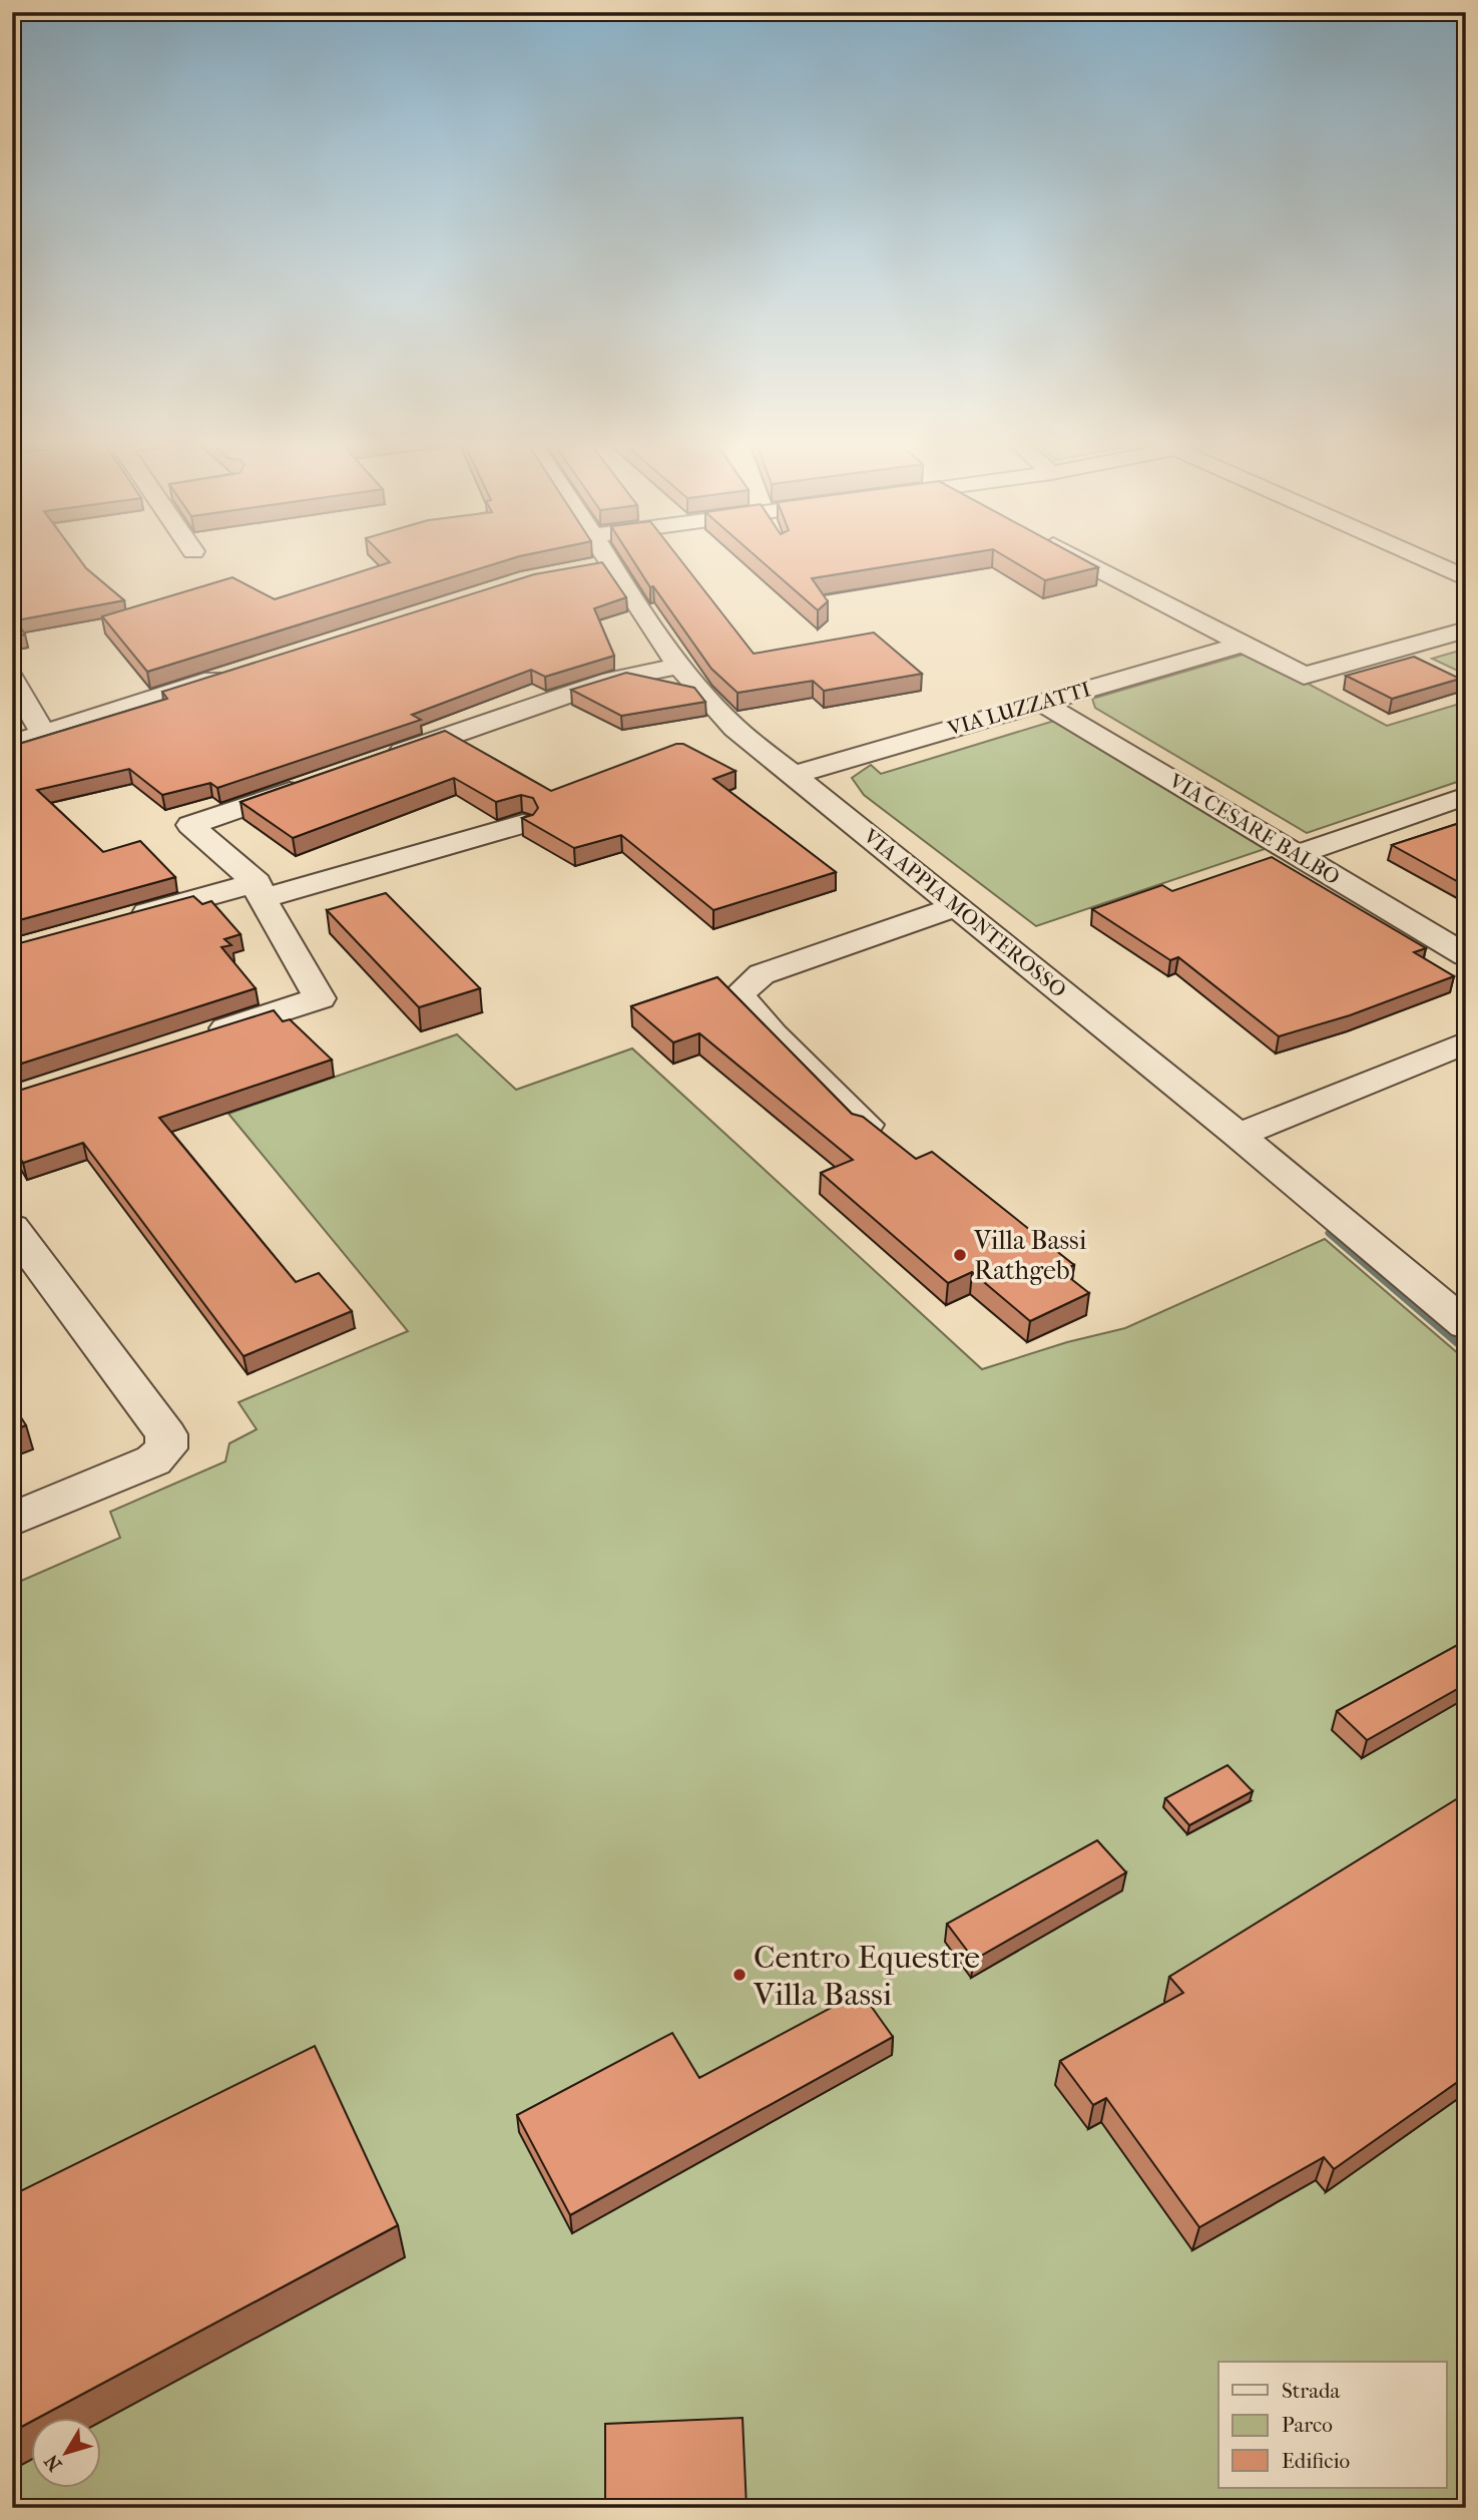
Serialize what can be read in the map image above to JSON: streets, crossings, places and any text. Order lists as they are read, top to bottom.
{
  "streets": {
    "street": ["VIA LUZZATTI", "VIA CESARE BALBO", "VIA APPIA MONTEROSSO"]
  },
  "crossings": [
    ["VIA LUZZATTI", "VIA CESARE BALBO"],
    ["VIA LUZZATTI", "VIA APPIA MONTEROSSO"]
  ],
  "places": ["Villa Bassi Rathgeb", "Centro Equestre Villa Bassi"],
  "legend": ["Strada", "Parco", "Edificio"],
  "north": "bottom left"
}
